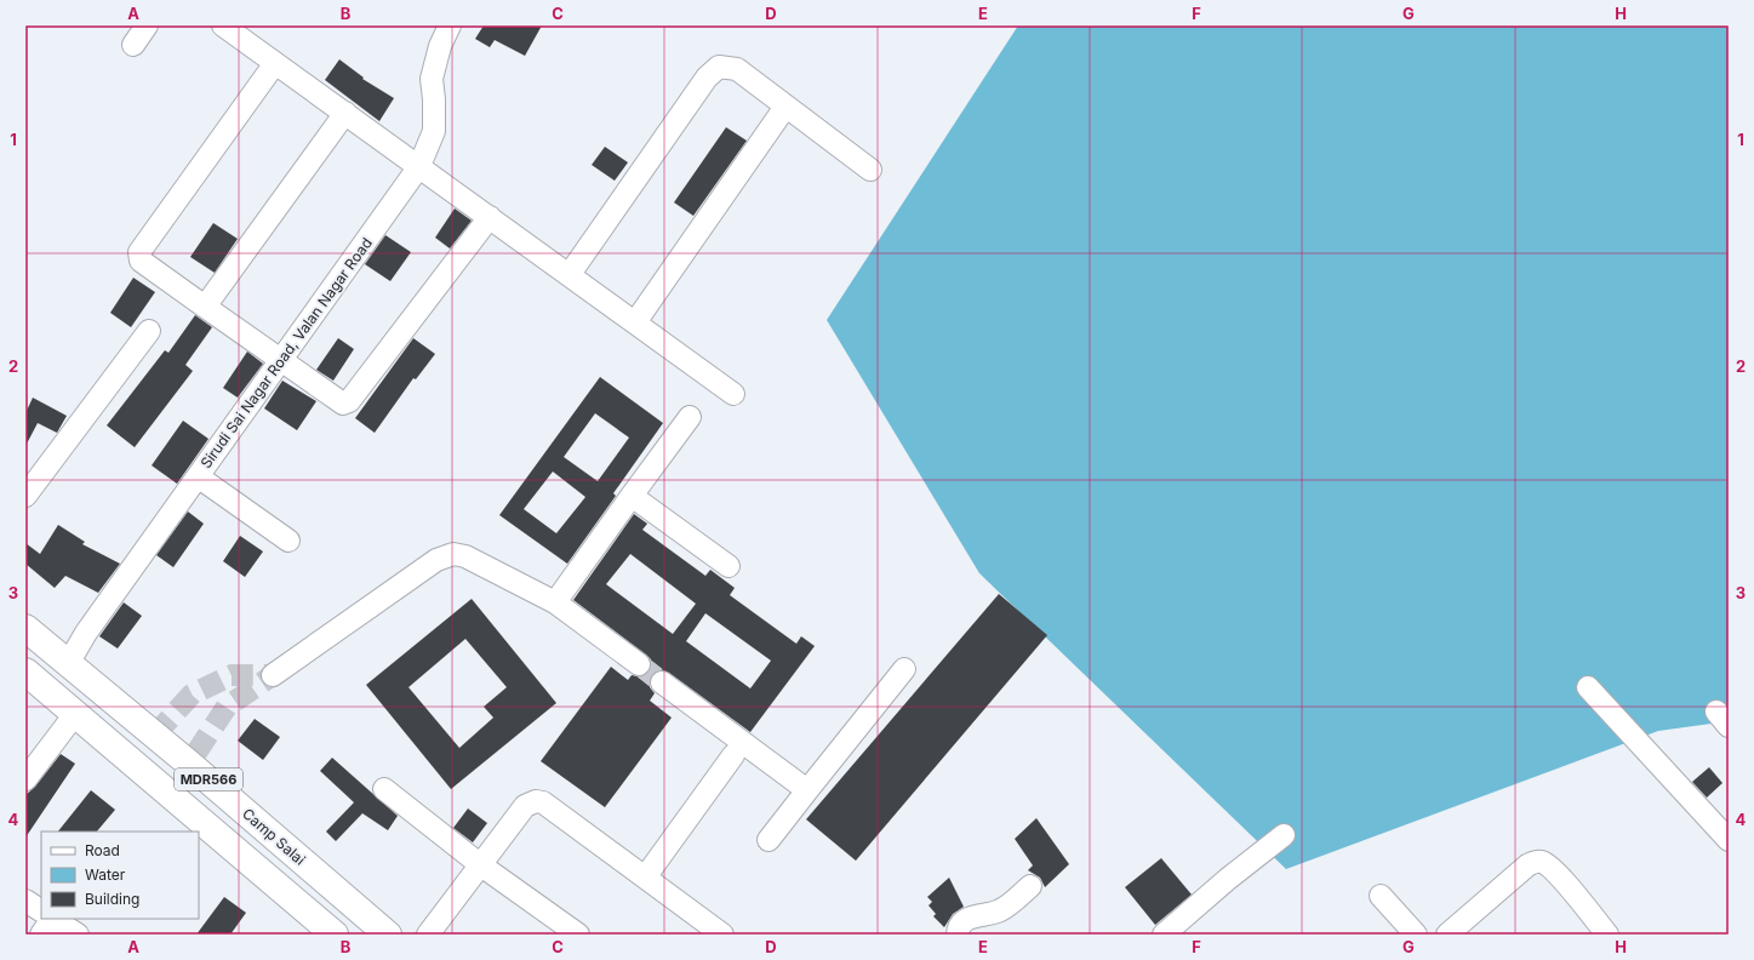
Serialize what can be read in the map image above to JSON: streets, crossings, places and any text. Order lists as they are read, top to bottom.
{
  "streets": {
    "main road": ["MDR566", "Camp Salai"],
    "street": ["Sirudi Sai Nagar Road, Valan Nagar Road"]
  },
  "crossings": [
    ["Sirudi Sai Nagar Road, Valan Nagar Road", "Camp Salai"]
  ],
  "legend": ["Road", "Water", "Building"],
  "grid": {
    "columns": [
      "A",
      "B",
      "C",
      "D",
      "E",
      "F",
      "G",
      "H"
    ],
    "rows": [
      "1",
      "2",
      "3",
      "4"
    ]
  }
}
